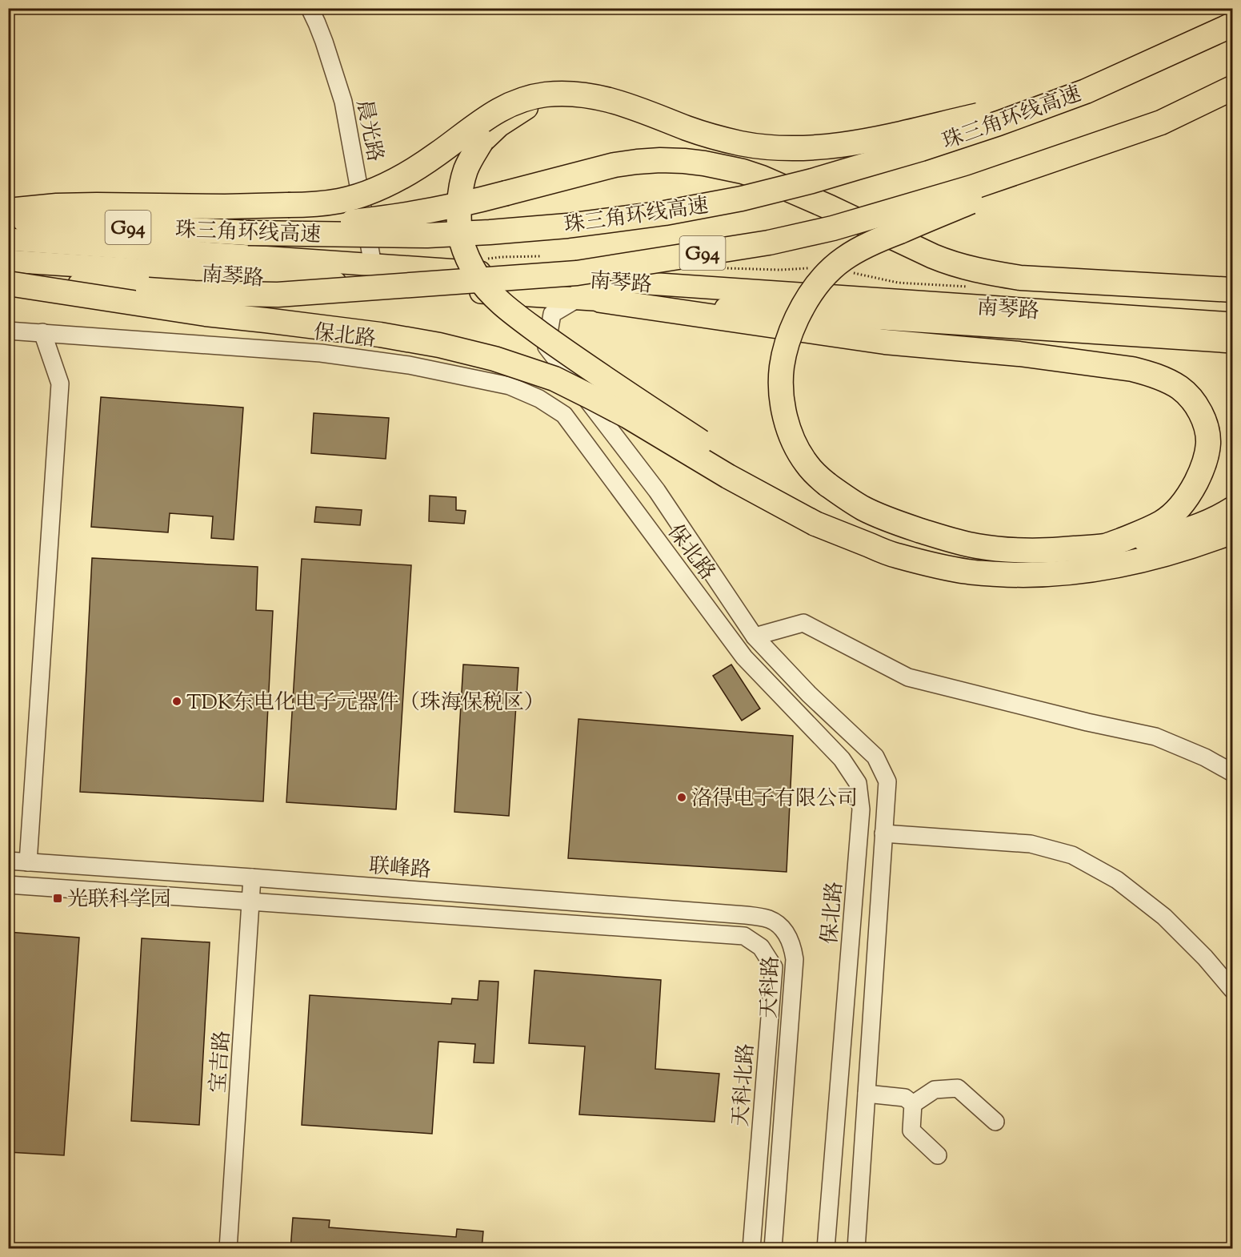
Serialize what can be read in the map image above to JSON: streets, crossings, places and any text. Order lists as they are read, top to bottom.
{
  "streets": {
    "highway": ["珠三角环线高速", "G94"],
    "main road": ["南琴路"],
    "street": [
      "晨光路",
      "保北路",
      "联峰路",
      "天科路",
      "宝吉路",
      "天科北路"
    ]
  },
  "crossings": [
    ["晨光路", "南琴路"],
    ["联峰路", "天科路"],
    ["联峰路", "宝吉路"],
    ["宝吉路", "天科北路"]
  ],
  "places": {
    "other": ["TDK东电化电子元器件（珠海保税区）", "洛得电子有限公司"],
    "transit": ["光联科学园"]
  }
}
